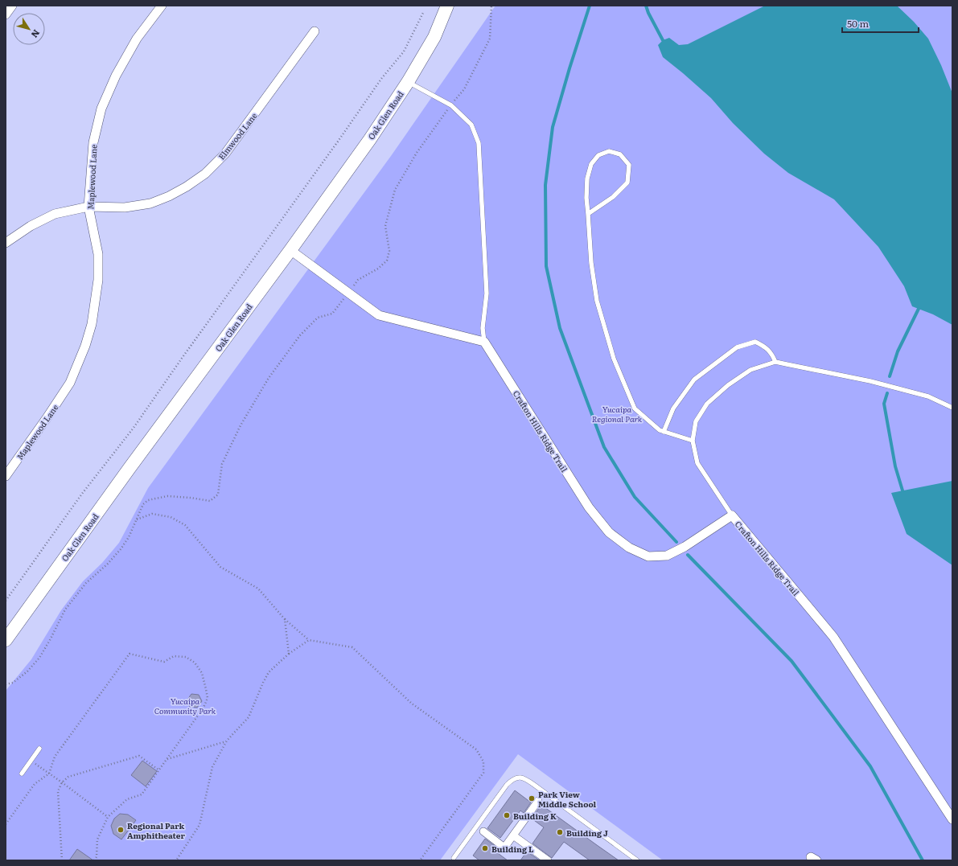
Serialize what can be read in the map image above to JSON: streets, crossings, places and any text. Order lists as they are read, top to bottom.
{
  "streets": {
    "main road": ["Oak Glen Road"],
    "street": ["Elmwood Lane", "Maplewood Lane", "Crafton Hills Ridge Trail"]
  },
  "crossings": [
    ["Elmwood Lane", "Maplewood Lane"]
  ],
  "parks": ["Yucaipa Regional Park", "Yucaipa Community Park"],
  "places": [
    "Park View Middle School",
    "Building K",
    "Regional Park Amphitheater",
    "Building J",
    "Building L"
  ],
  "scale_bar": "50 m",
  "north": "bottom right"
}
